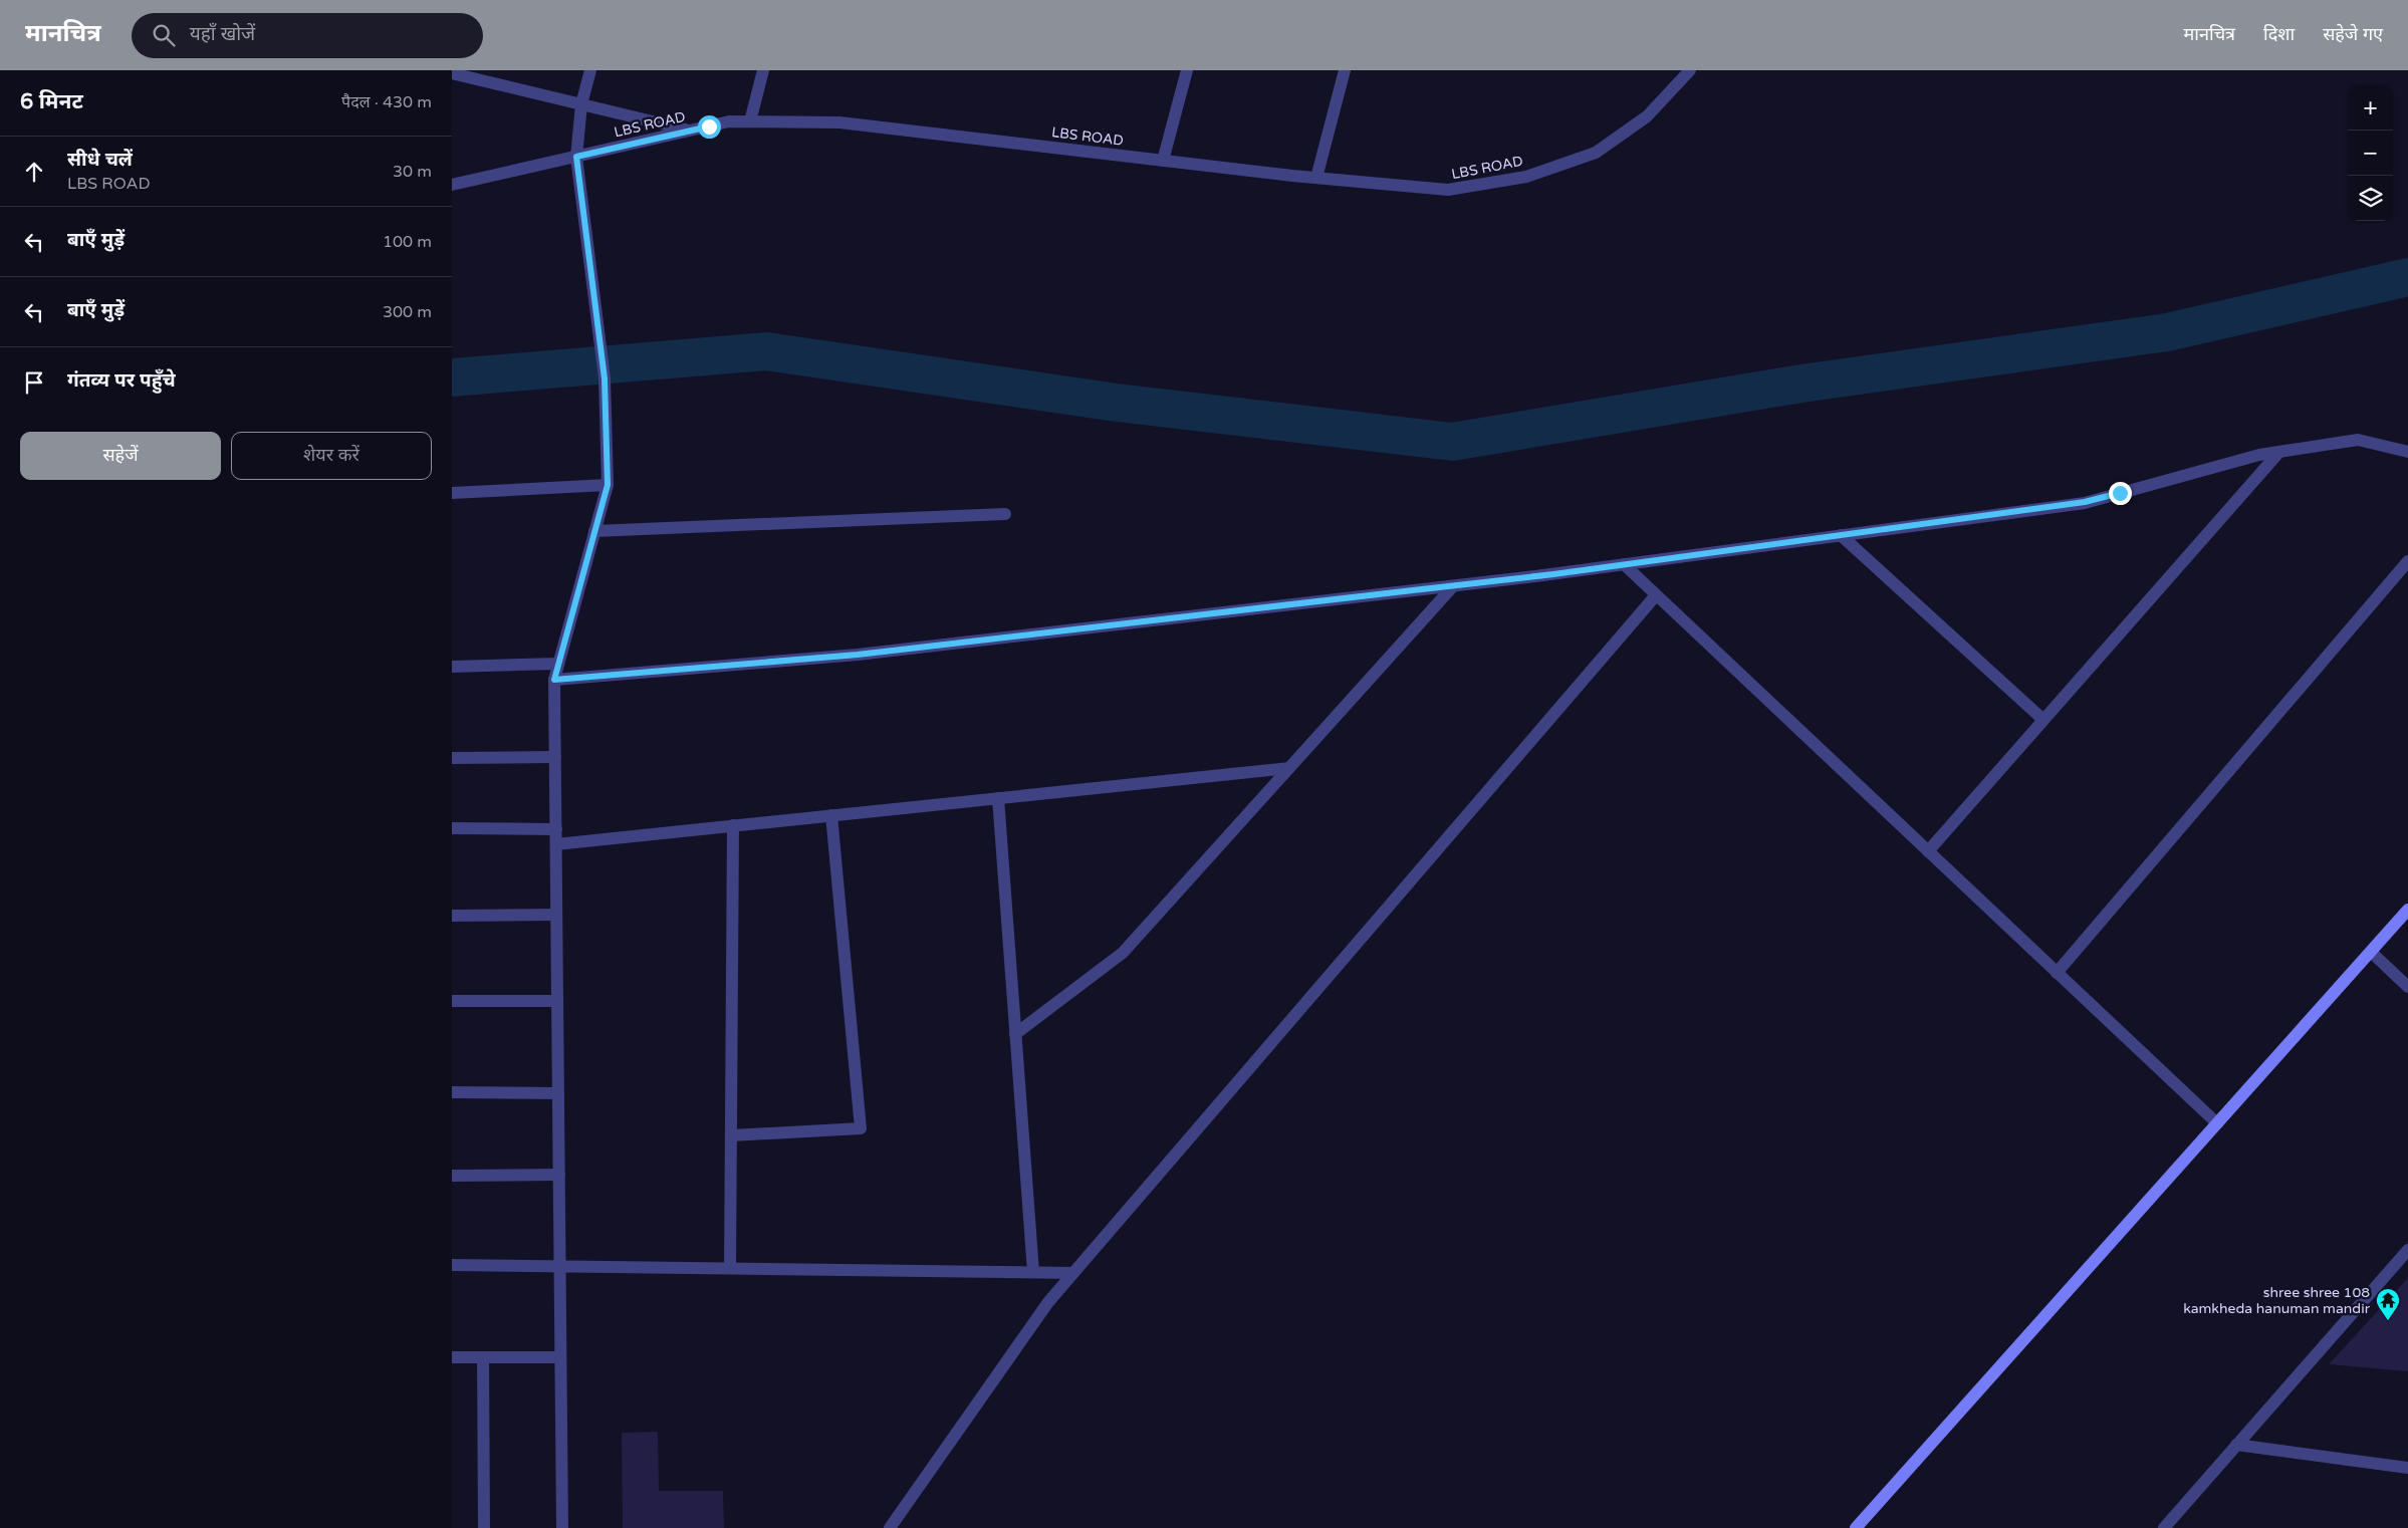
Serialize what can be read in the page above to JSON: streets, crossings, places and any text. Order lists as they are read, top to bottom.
{
  "streets": {
    "street": ["LBS ROAD"]
  },
  "places": {
    "temple": ["shree shree 108 kamkheda hanuman mandir"]
  },
  "page": {
    "header": "मानचित्र",
    "search": "यहाँ खोजें",
    "nav": ["मानचित्र", "दिशा", "सहेजे गए"],
    "heading": ["6 मिनट", "पैदल · 430 m"],
    "map_buttons": ["+", "−"],
    "list": [
      ["सीधे चलें", "LBS ROAD", "30 m"],
      ["बाएँ मुड़ें", "100 m"],
      ["बाएँ मुड़ें", "300 m"],
      "गंतव्य पर पहुँचे"
    ],
    "buttons": ["सहेजें", "शेयर करें"]
  }
}
